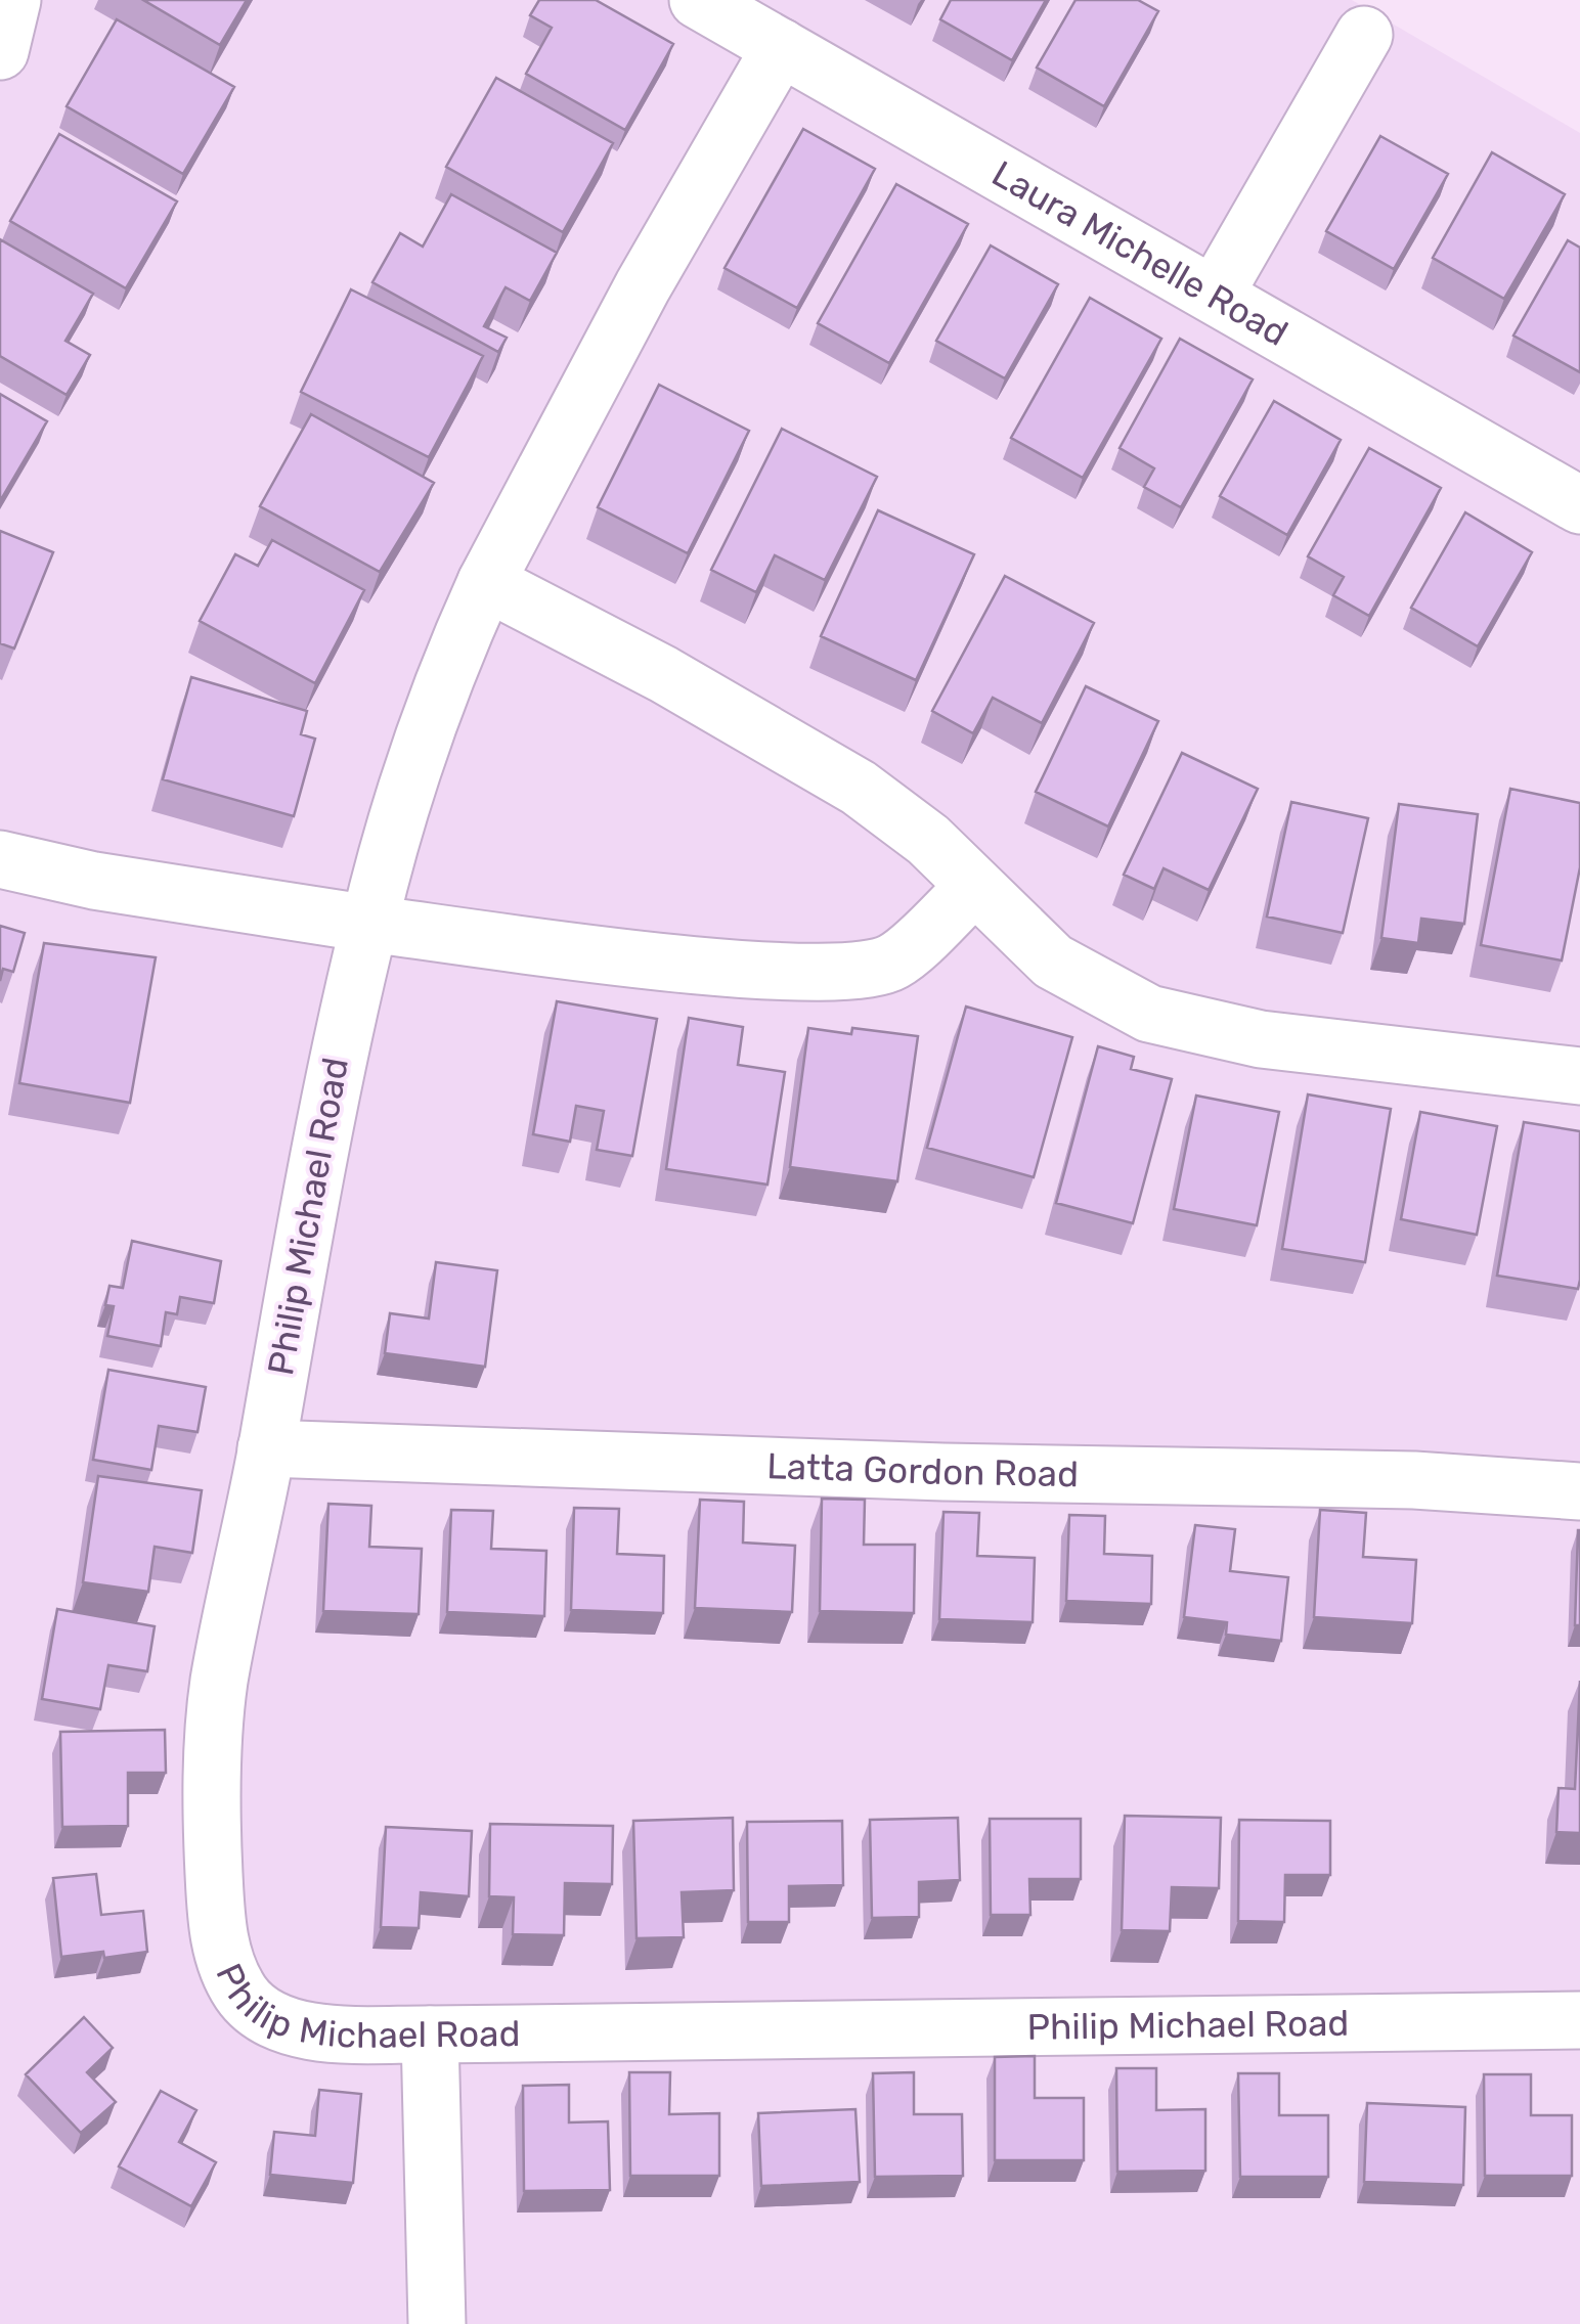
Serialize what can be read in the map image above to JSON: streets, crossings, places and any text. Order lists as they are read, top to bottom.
{
  "streets": {
    "street": ["Laura Michelle Road", "Philip Michael Road", "Latta Gordon Road"]
  },
  "crossings": [
    ["Laura Michelle Road", "Philip Michael Road"],
    ["Philip Michael Road", "Latta Gordon Road"]
  ]
}
